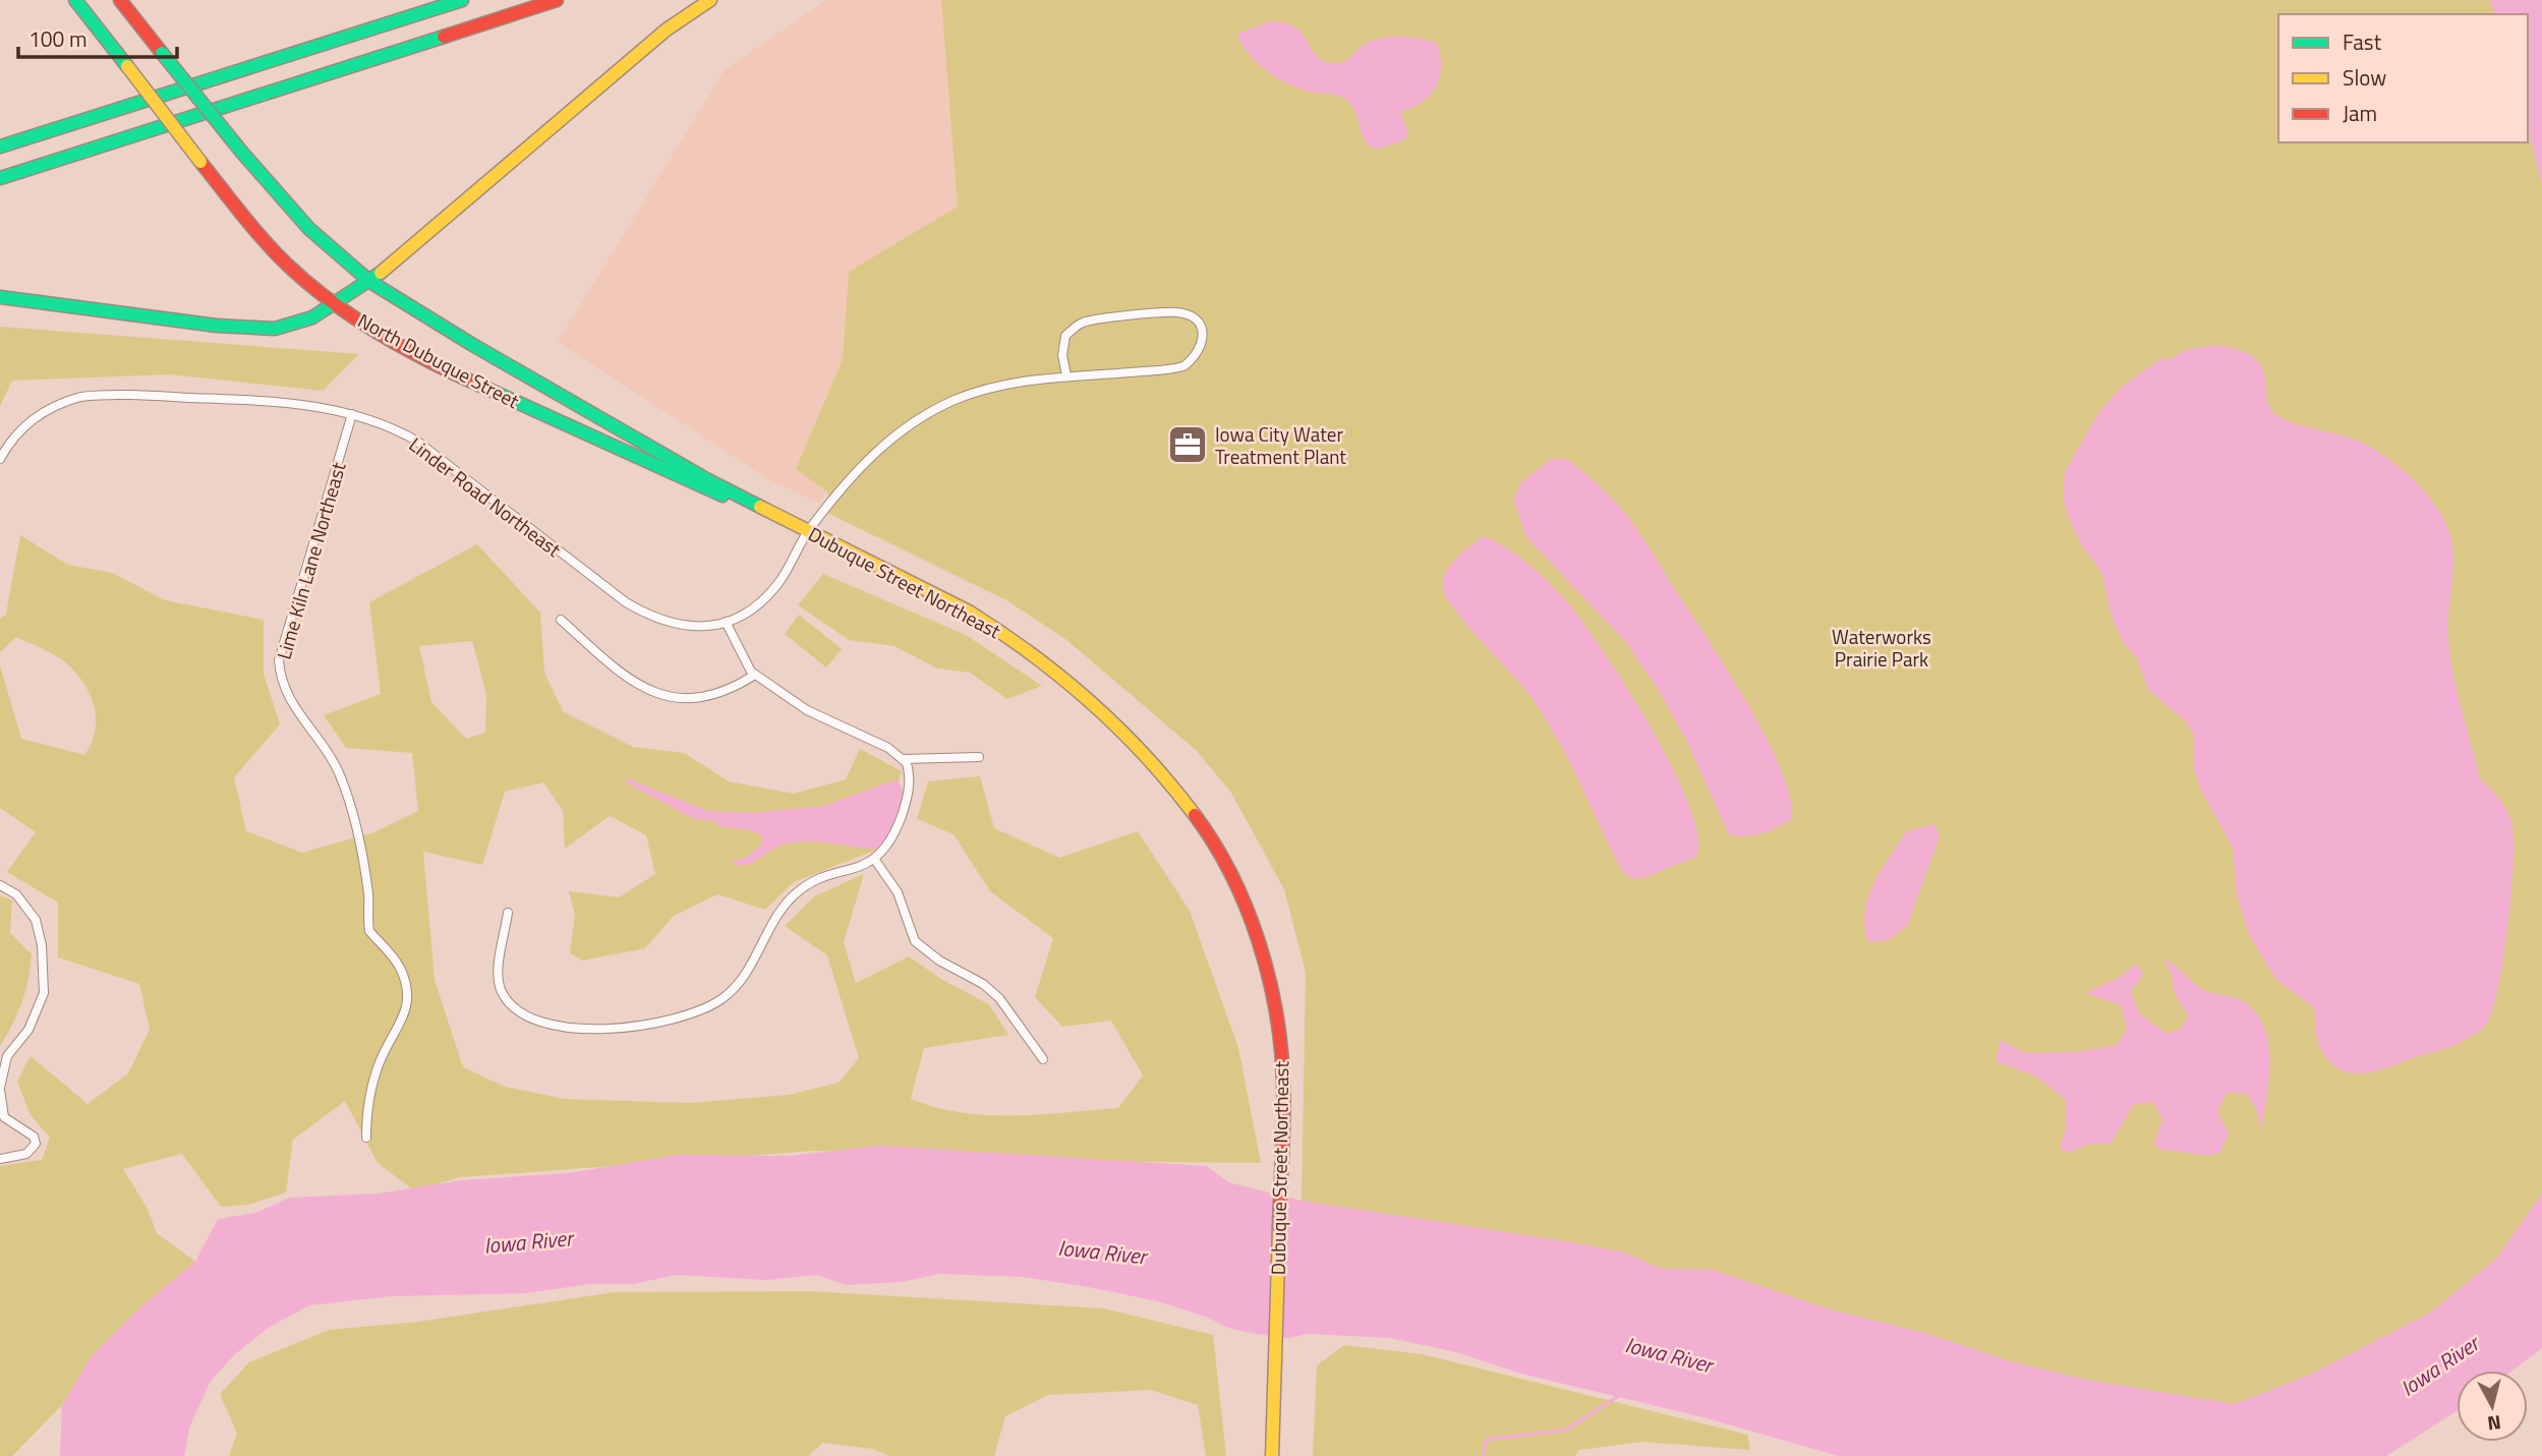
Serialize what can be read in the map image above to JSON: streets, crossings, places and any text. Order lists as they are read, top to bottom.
{
  "streets": {
    "main road": ["North Dubuque Street", "Dubuque Street Northeast"],
    "street": ["Linder Road Northeast", "Lime Kiln Lane Northeast"]
  },
  "crossings": [
    ["North Dubuque Street", "Dubuque Street Northeast"],
    ["Linder Road Northeast", "Lime Kiln Lane Northeast"],
    ["Linder Road Northeast", "Dubuque Street Northeast"]
  ],
  "water": ["Iowa River"],
  "parks": ["Waterworks Prairie Park"],
  "places": {
    "office": ["Iowa City Water Treatment Plant"]
  },
  "legend": ["Fast", "Slow", "Jam"],
  "scale_bar": "100 m",
  "north": "bottom"
}
